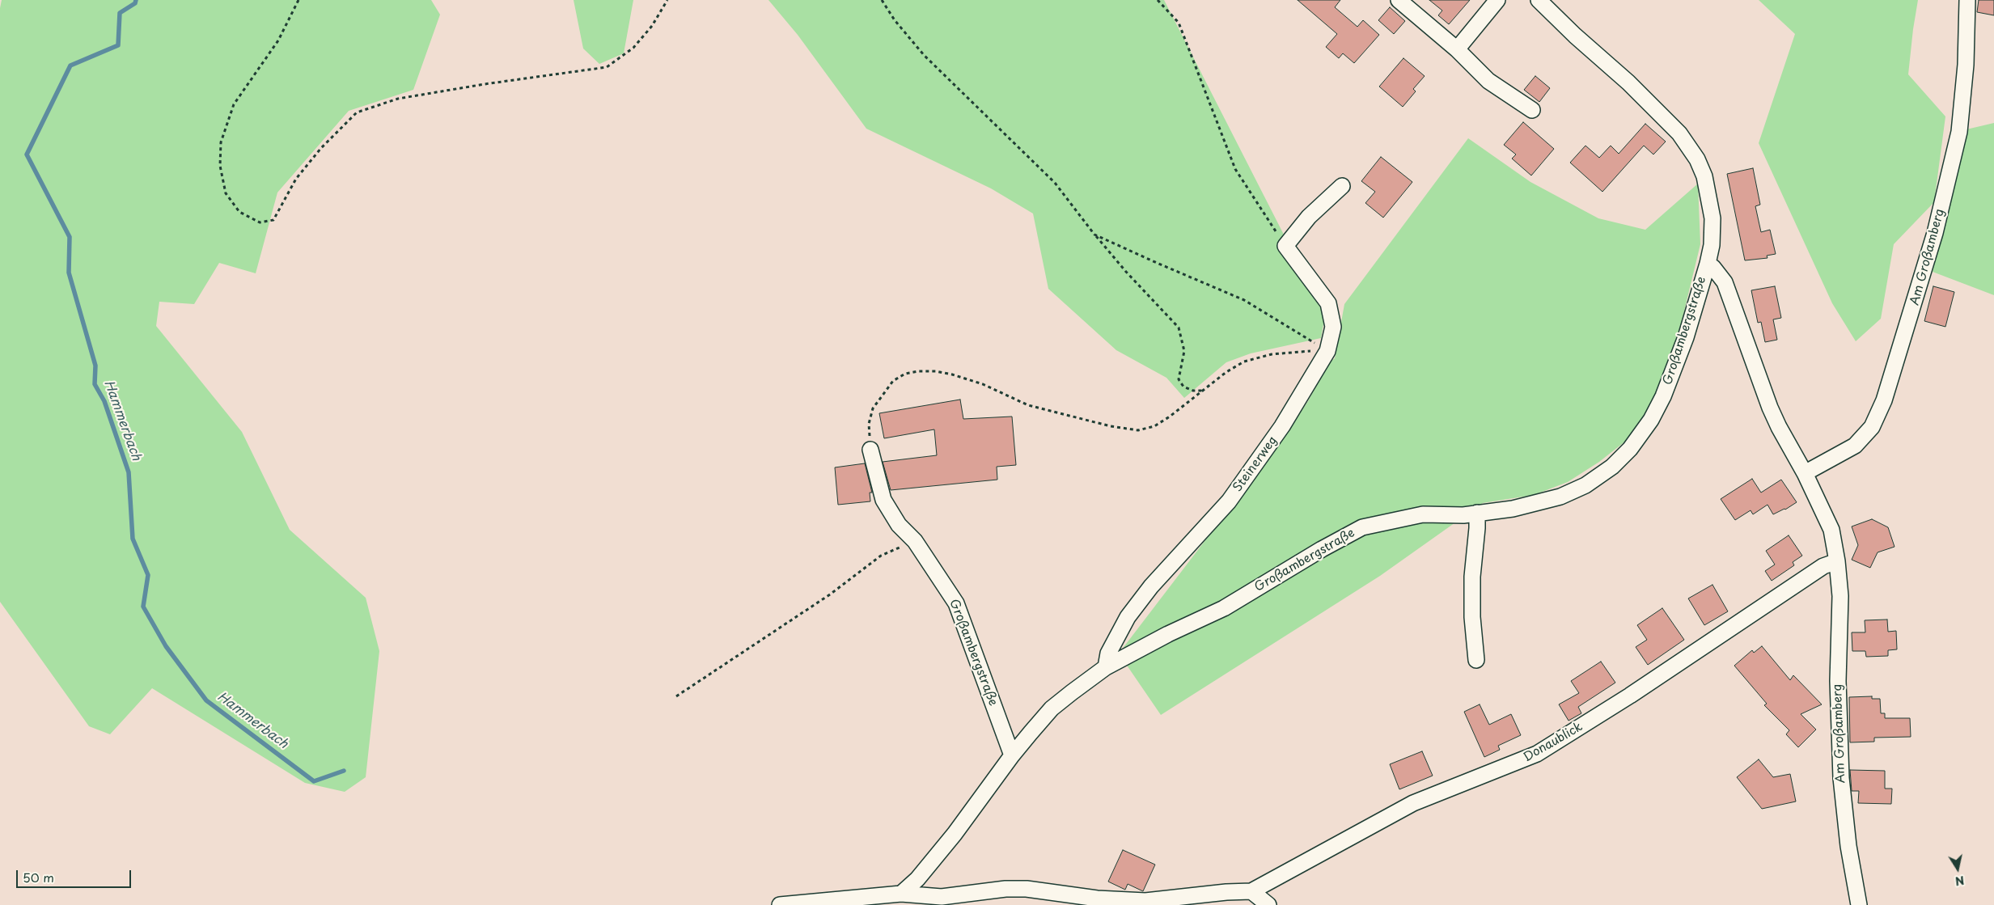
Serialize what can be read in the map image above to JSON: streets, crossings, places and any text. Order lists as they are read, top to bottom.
{
  "streets": {
    "street": [
      "Am Großamberg",
      "Großambergstraße",
      "Steinerweg",
      "Donaublick"
    ]
  },
  "crossings": [
    ["Am Großamberg", "Großambergstraße"],
    ["Am Großamberg", "Donaublick"],
    ["Großambergstraße", "Steinerweg"]
  ],
  "water": ["Hammerbach"],
  "scale_bar": "50 m",
  "north": "bottom"
}
